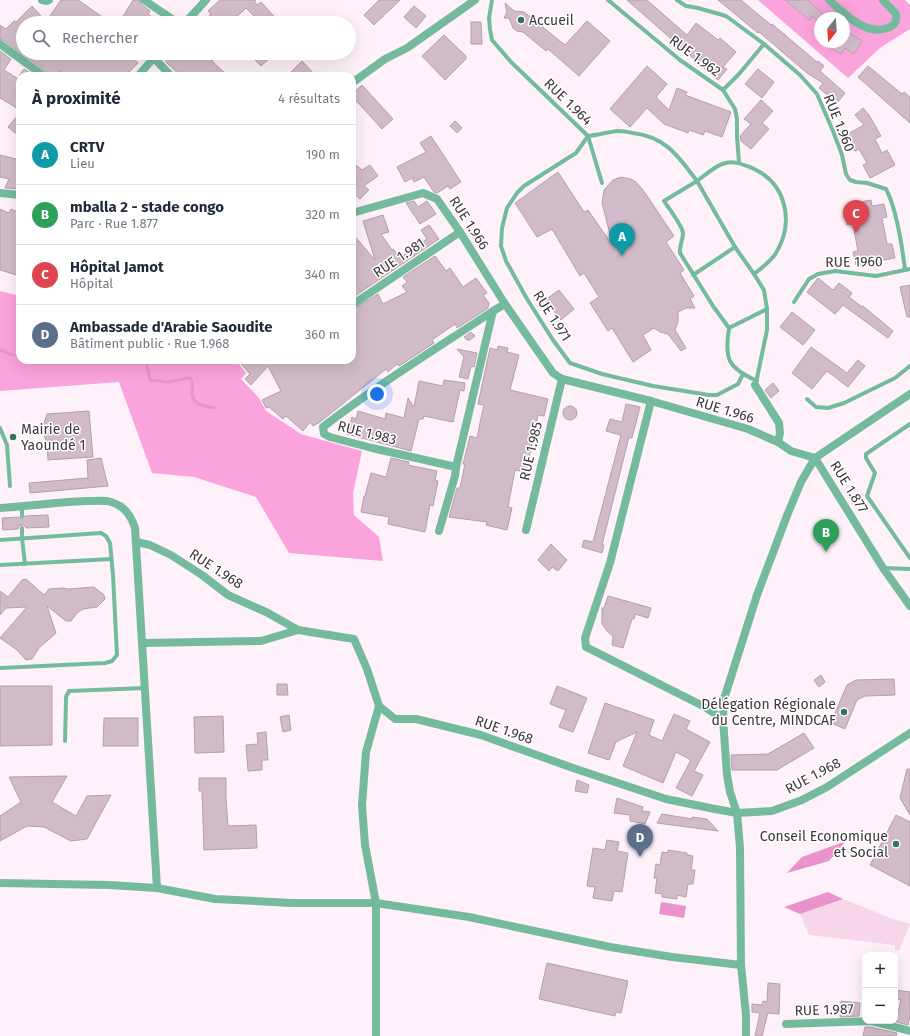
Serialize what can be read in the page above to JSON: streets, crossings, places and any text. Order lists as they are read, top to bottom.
{
  "streets": {
    "street": [
      "RUE 1.966",
      "RUE 1.981",
      "RUE 1.983",
      "RUE 1.985",
      "RUE 1.877",
      "RUE 1.968",
      "RUE 1.987"
    ],
    "lane": [
      "RUE 1.962",
      "RUE 1.964",
      "RUE 1.960",
      "RUE 1960",
      "RUE 1.971"
    ]
  },
  "crossings": [
    ["RUE 1.962", "RUE 1.960"],
    ["RUE 1.964", "RUE 1.971"],
    ["RUE 1.960", "RUE 1960"],
    ["RUE 1.966", "RUE 1.981"],
    ["RUE 1.966", "RUE 1.983"],
    ["RUE 1.966", "RUE 1.985"],
    ["RUE 1.966", "RUE 1.877"]
  ],
  "places": [
    "Accueil",
    "Mairie de Yaoundé 1",
    "Délégation Régionale du Centre, MINDCAF",
    "Conseil Economique et Social"
  ],
  "north": "bottom",
  "page": {
    "search": "Rechercher",
    "heading": ["À proximité", "4 résultats"],
    "list": [
      {
        "mark": "A",
        "name": "CRTV",
        "note": "Lieu",
        "value": "190 m"
      },
      {
        "mark": "B",
        "name": "mballa 2 - stade congo",
        "note": "Parc · Rue 1.877",
        "value": "320 m"
      },
      {
        "mark": "C",
        "name": "Hôpital Jamot",
        "note": "Hôpital",
        "value": "340 m"
      },
      {
        "mark": "D",
        "name": "Ambassade d'Arabie Saoudite",
        "note": "Bâtiment public · Rue 1.968",
        "value": "360 m"
      }
    ],
    "pins": [
      "C",
      "A",
      "B",
      "D"
    ],
    "map_buttons": ["+", "−"]
  }
}
